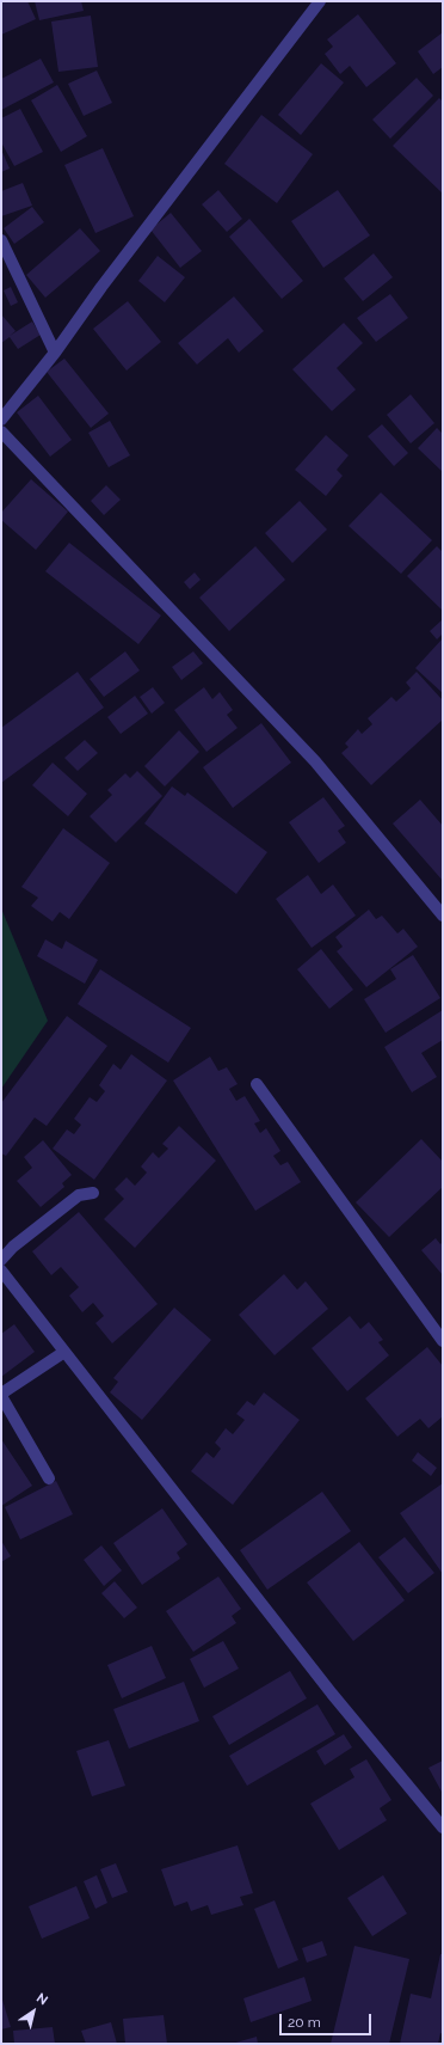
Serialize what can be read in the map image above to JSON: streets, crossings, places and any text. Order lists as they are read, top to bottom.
{
  "scale_bar": "20 m",
  "north": "top right"
}
